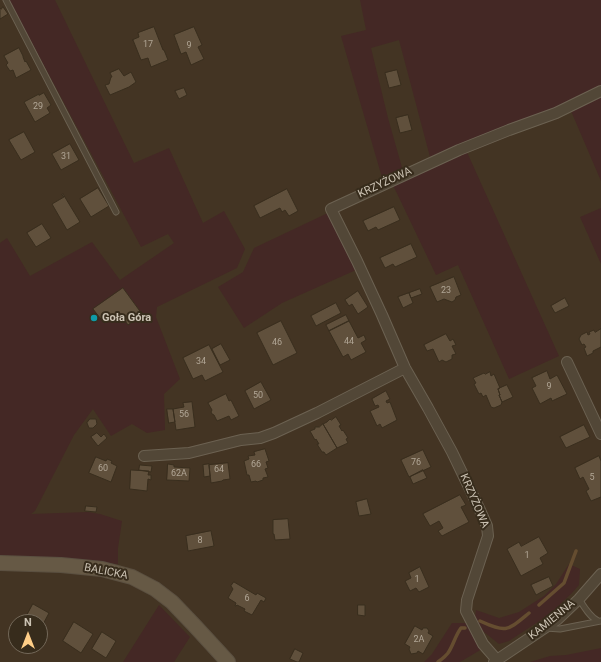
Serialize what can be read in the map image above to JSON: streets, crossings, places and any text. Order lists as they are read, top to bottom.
{
  "streets": {
    "street": ["KRZYŻOWA", "BALICKA", "KAMIENNA"]
  },
  "crossings": [
    ["KRZYŻOWA", "KAMIENNA"]
  ],
  "places": ["Goła Góra"],
  "house_numbers": [
    "17",
    "9",
    "29",
    "31",
    "23",
    "44",
    "46",
    "34",
    "9",
    "50",
    "56",
    "76",
    "66",
    "60",
    "64",
    "62A",
    "5",
    "8",
    "1",
    "1",
    "6",
    "2A"
  ],
  "north": "top"
}
